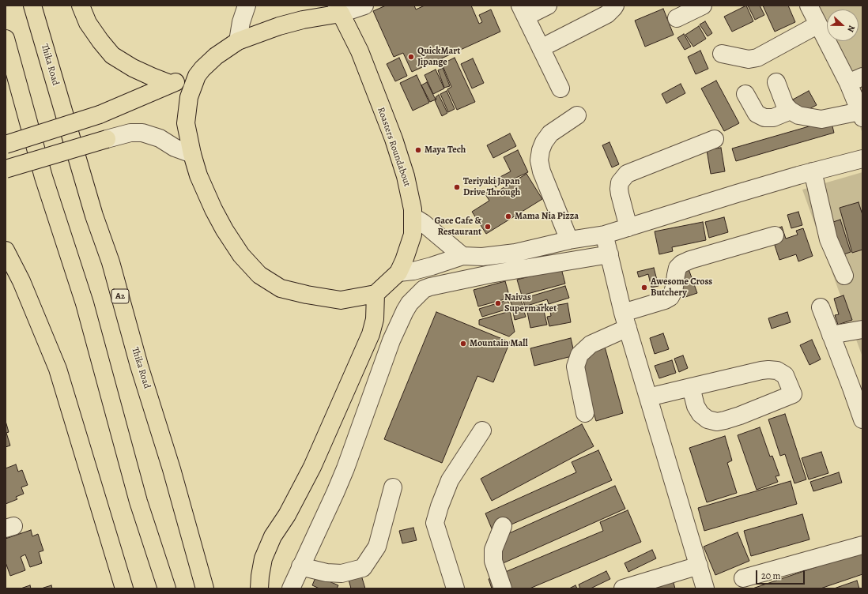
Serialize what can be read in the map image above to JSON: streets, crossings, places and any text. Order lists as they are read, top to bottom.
{
  "streets": {
    "main road": ["Thika Road", "Roasters Roundabout", "A2"]
  },
  "places": [
    "QuickMart Jipange",
    "Maya Tech",
    "Teriyaki Japan Drive Through",
    "Mama Nia Pizza",
    "Gace Cafe & Restaurant",
    "Awesome Cross Butchery",
    "Naivas Supermarket",
    "Mountain Mall"
  ],
  "scale_bar": "20 m",
  "north": "right"
}
